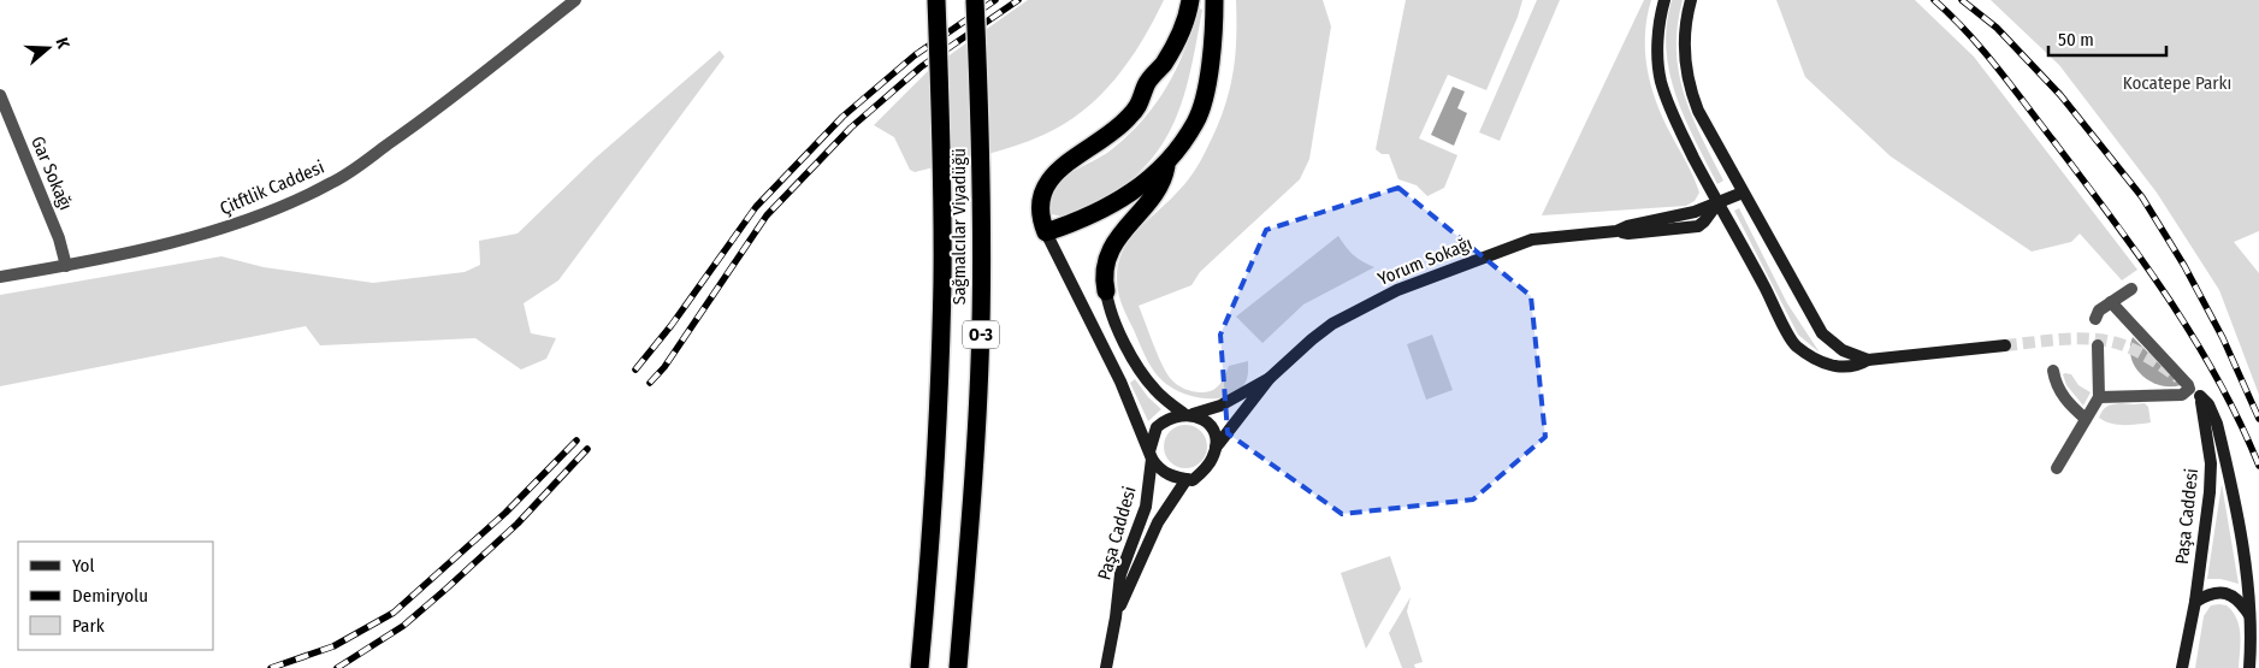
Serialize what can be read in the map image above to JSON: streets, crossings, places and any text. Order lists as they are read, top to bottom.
{
  "streets": {
    "highway": ["Sağmalcılar Viyadüğü", "O-3"],
    "main road": ["Yorum Sokağı", "Paşa Caddesi"],
    "street": ["Gar Sokağı", "Çitftlik Caddesi"]
  },
  "crossings": [
    ["Gar Sokağı", "Çitftlik Caddesi"],
    ["Yorum Sokağı", "Paşa Caddesi"]
  ],
  "parks": ["Kocatepe Parkı"],
  "legend": ["Yol", "Demiryolu", "Park"],
  "scale_bar": "50 m",
  "north": "right"
}
